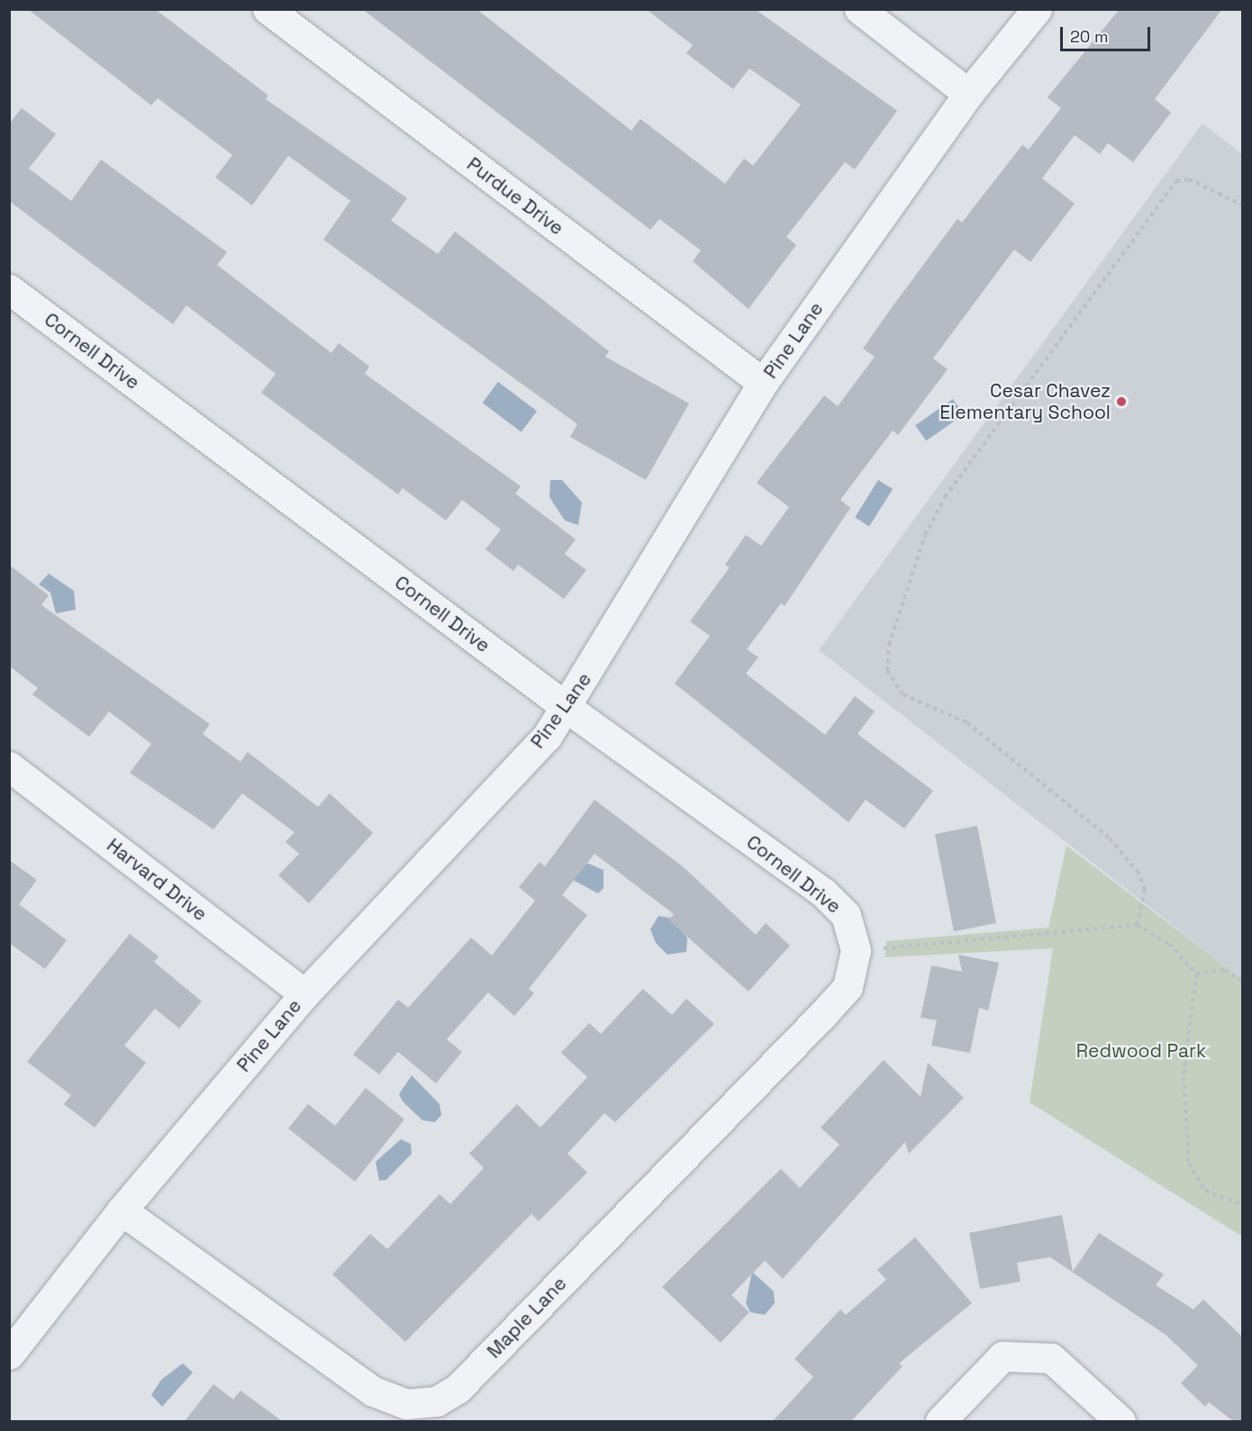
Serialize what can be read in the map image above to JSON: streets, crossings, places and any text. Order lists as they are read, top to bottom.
{
  "streets": {
    "street": [
      "Purdue Drive",
      "Pine Lane",
      "Cornell Drive",
      "Harvard Drive",
      "Maple Lane"
    ]
  },
  "crossings": [
    ["Purdue Drive", "Pine Lane"],
    ["Pine Lane", "Cornell Drive"],
    ["Pine Lane", "Harvard Drive"],
    ["Pine Lane", "Maple Lane"],
    ["Cornell Drive", "Maple Lane"]
  ],
  "parks": ["Redwood Park"],
  "places": ["Cesar Chavez Elementary School"],
  "scale_bar": "20 m"
}
